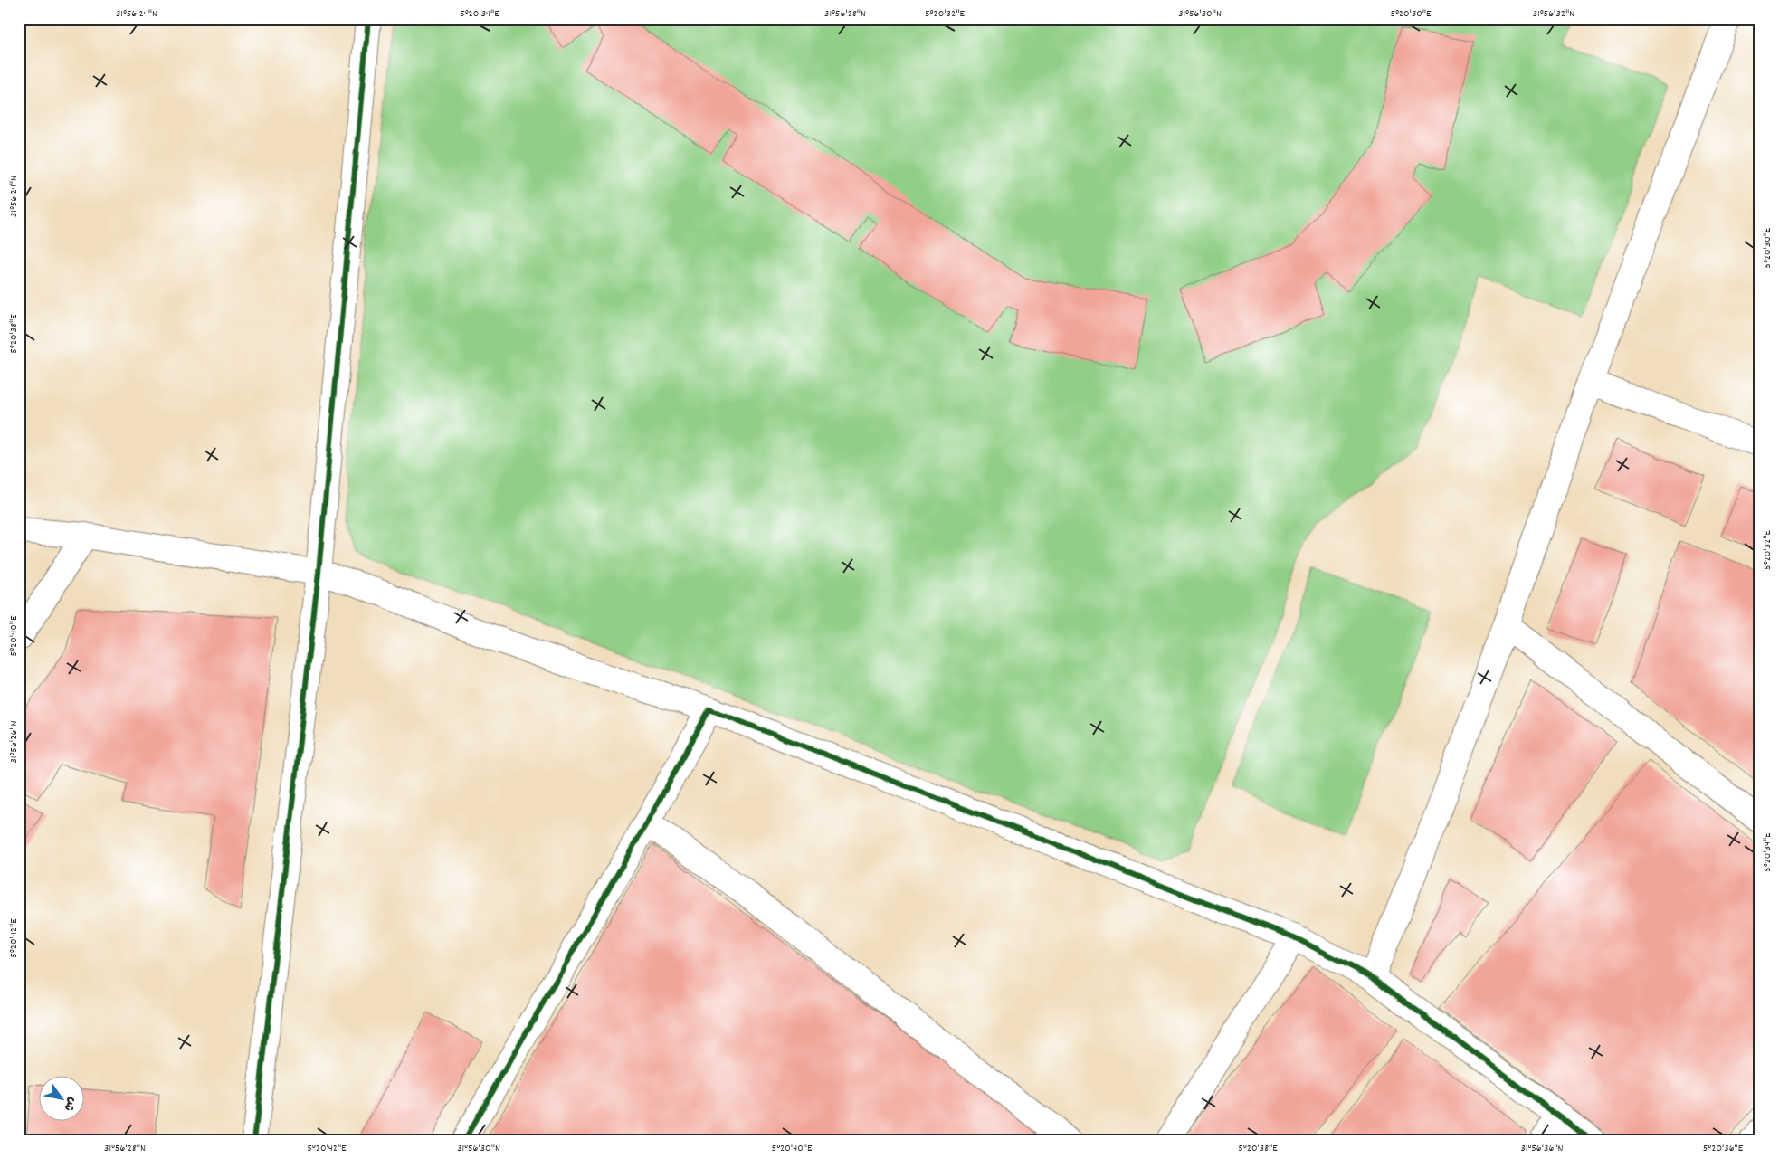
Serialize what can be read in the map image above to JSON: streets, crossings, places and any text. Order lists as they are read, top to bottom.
{
  "north": "bottom right",
  "coordinates": [
    "31°56'24\"N",
    "5°20'34\"E",
    "31°56'28\"N",
    "5°20'32\"E",
    "31°56'30\"N",
    "5°20'30\"E",
    "31°56'32\"N",
    "5°20'38\"E",
    "5°20'40\"E",
    "31°56'26\"N",
    "5°20'42\"E",
    "31°56'36\"N",
    "5°20'36\"E"
  ]
}
